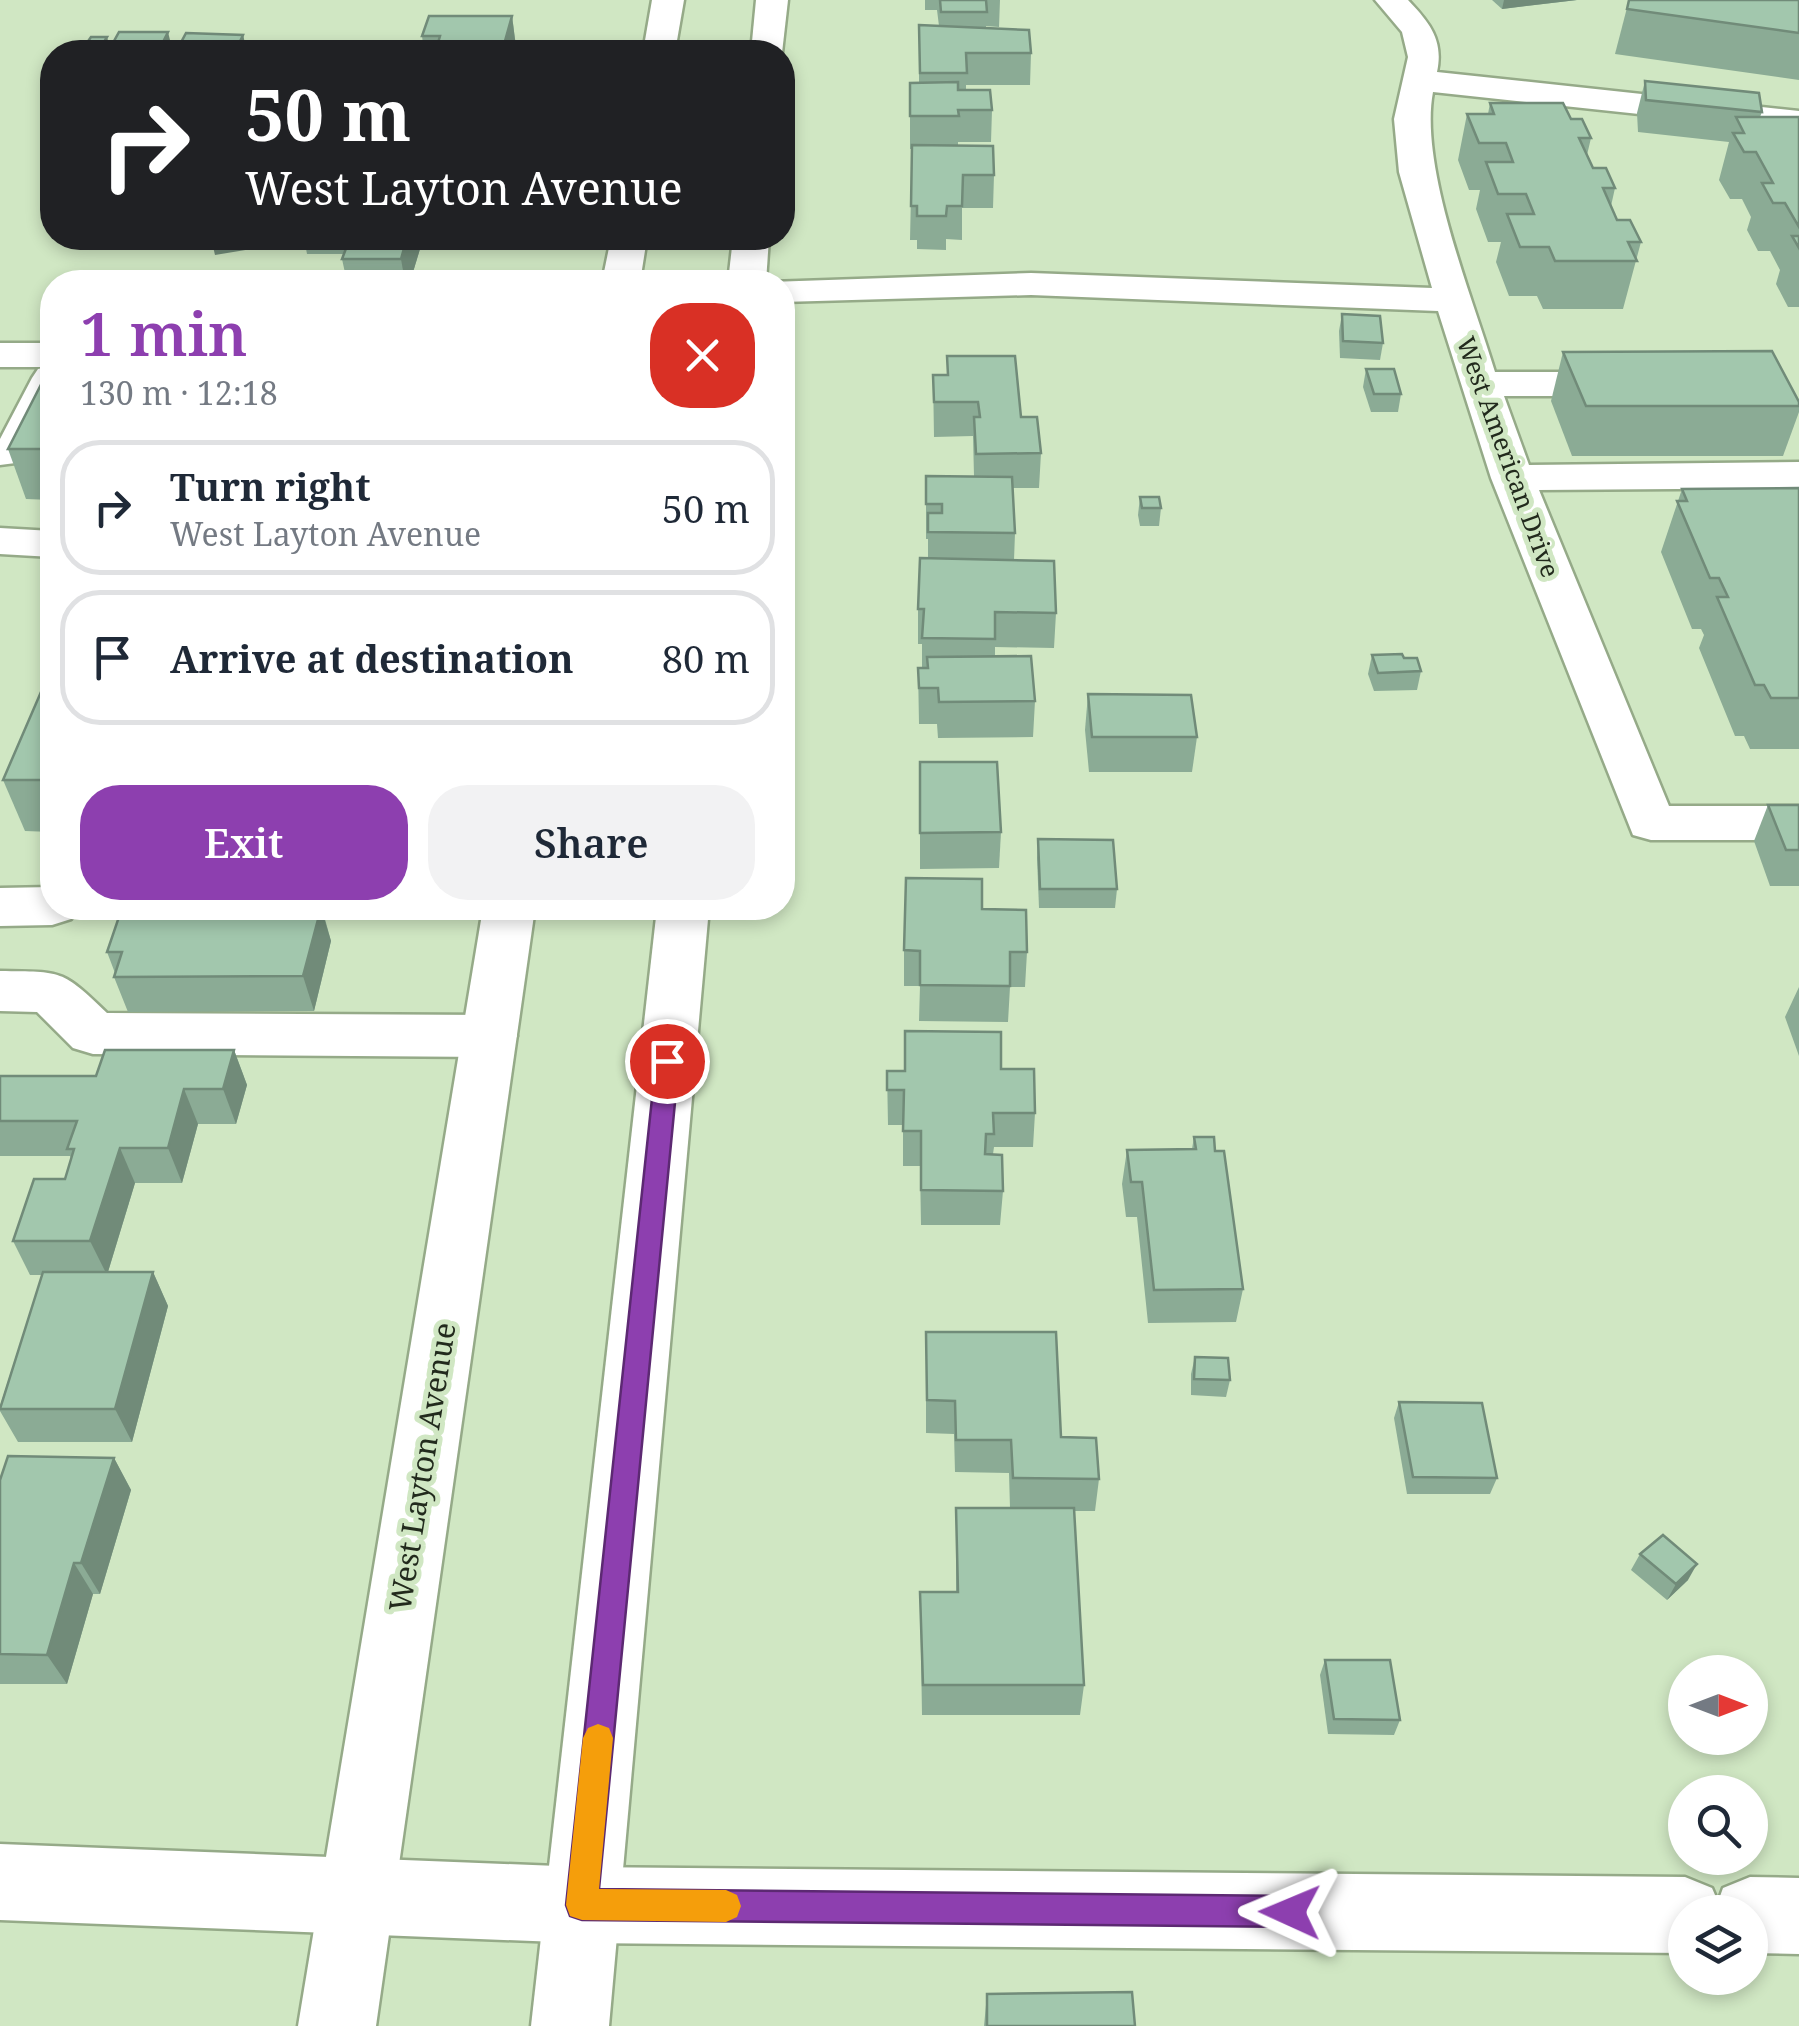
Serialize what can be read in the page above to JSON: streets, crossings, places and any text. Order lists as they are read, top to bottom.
{
  "streets": {
    "main road": ["West American Drive", "West Layton Avenue"]
  },
  "north": "right",
  "page": {
    "turn": ["50 m", "West Layton Avenue"],
    "heading": ["1 min", "130 m · 12:18"],
    "list": [
      {
        "name": "Turn right",
        "note": "West Layton Avenue",
        "value": "50 m"
      },
      {
        "name": "Arrive at destination",
        "value": "80 m"
      }
    ],
    "buttons": ["Exit", "Share"]
  }
}
